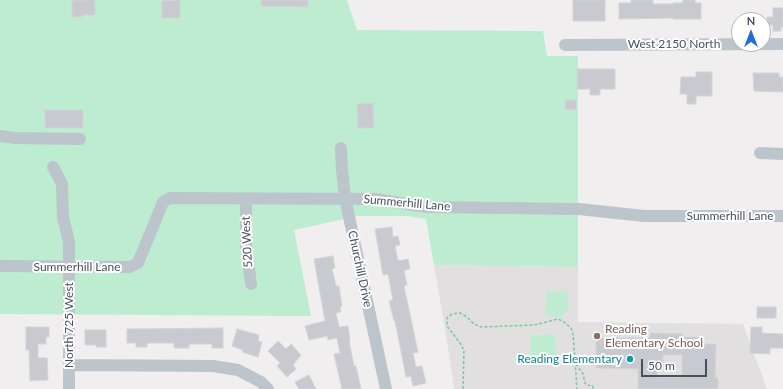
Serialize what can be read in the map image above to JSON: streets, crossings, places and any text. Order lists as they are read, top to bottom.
{
  "streets": {
    "street": [
      "West 2150 North",
      "Summerhill Lane",
      "520 West",
      "Churchill Drive",
      "North 725 West"
    ]
  },
  "crossings": [
    ["Summerhill Lane", "520 West"],
    ["Summerhill Lane", "Churchill Drive"],
    ["Summerhill Lane", "North 725 West"]
  ],
  "places": ["Reading Elementary School", "Reading Elementary"],
  "scale_bar": "50 m",
  "north": "top"
}
